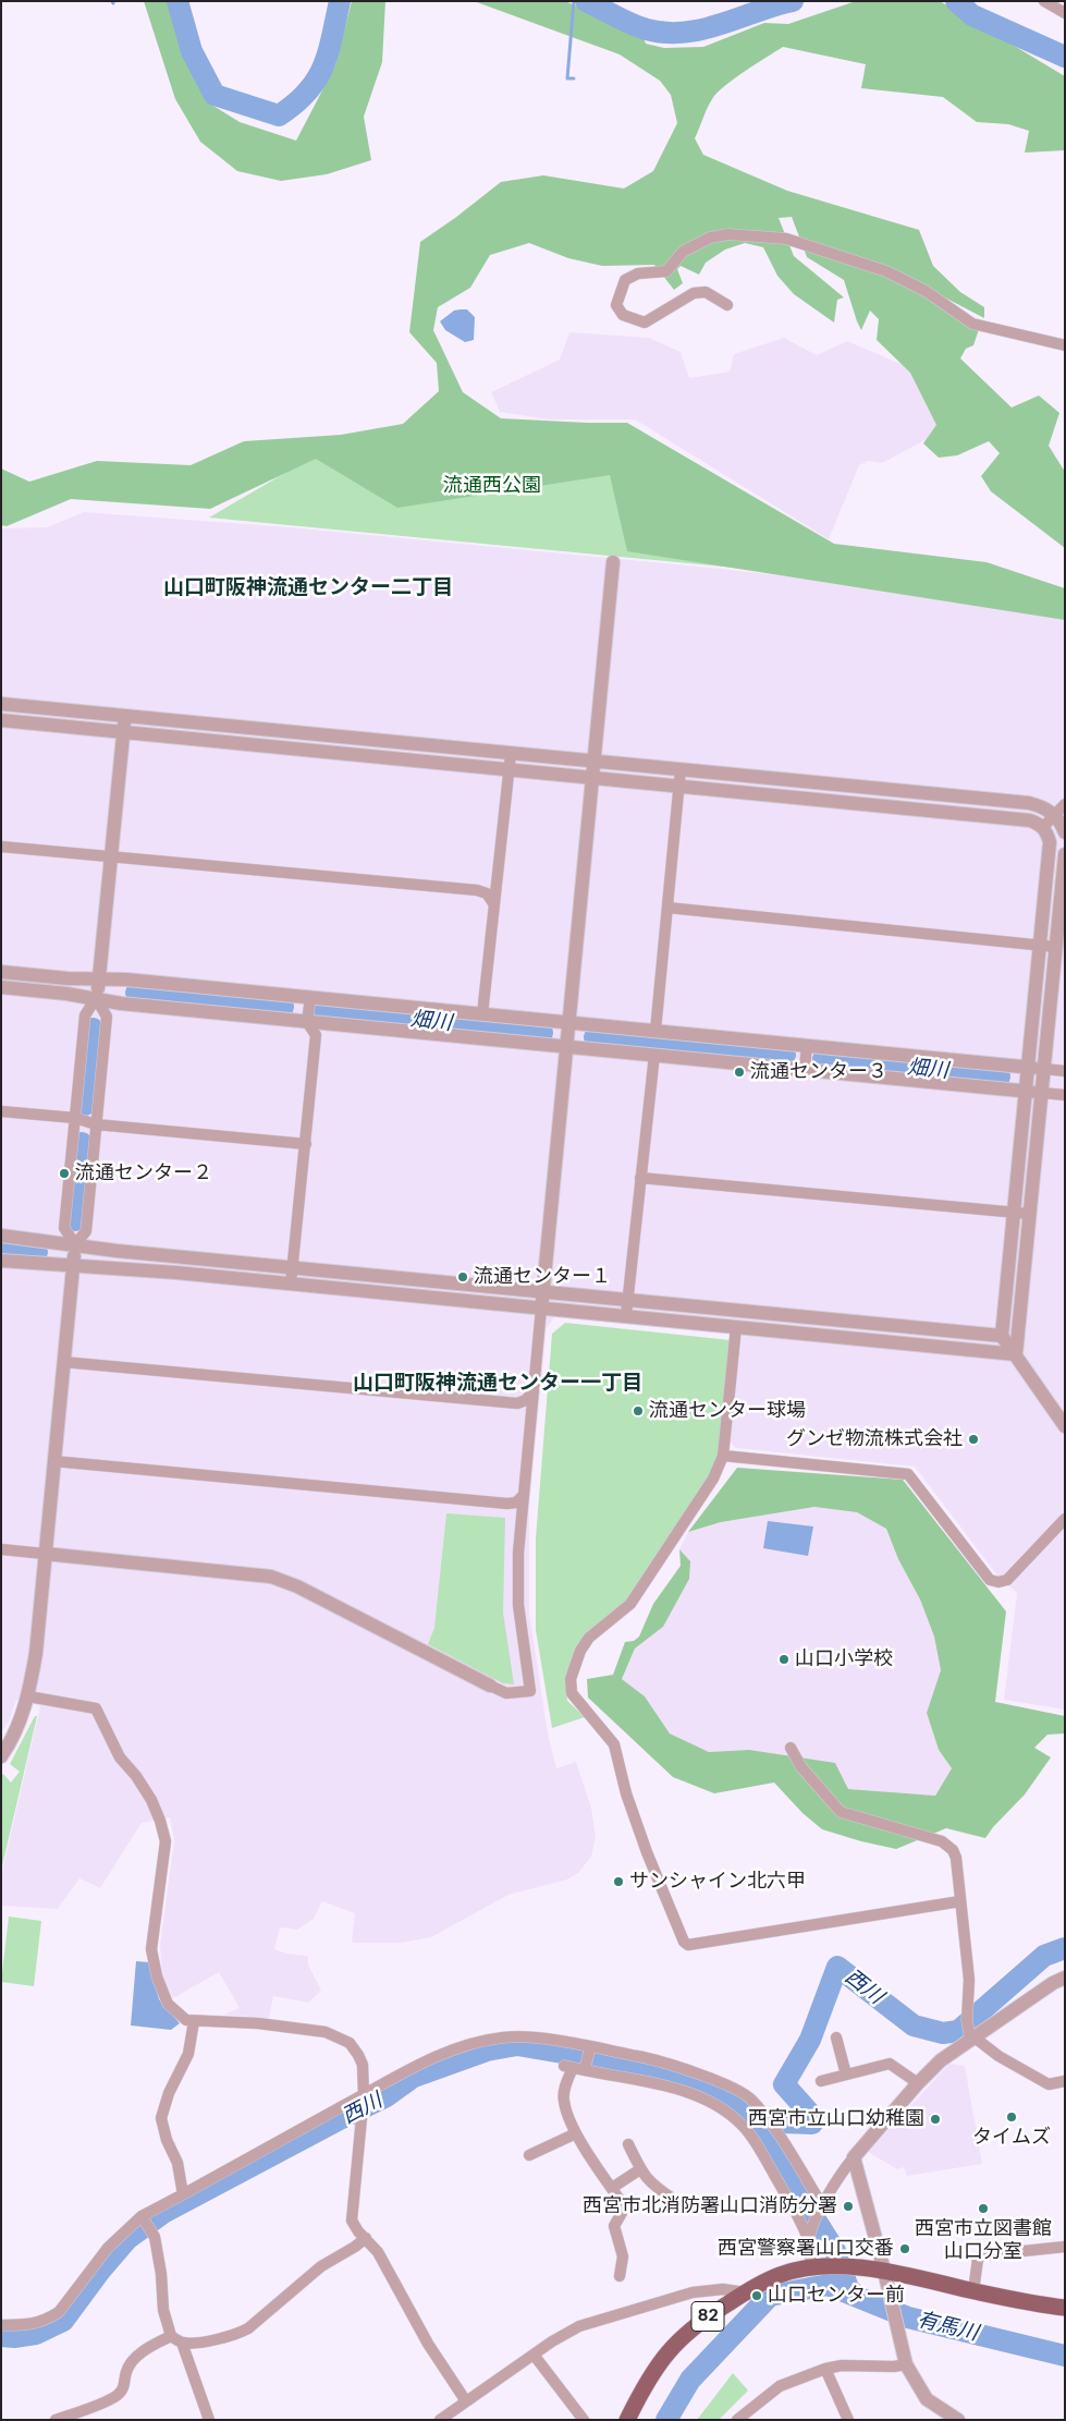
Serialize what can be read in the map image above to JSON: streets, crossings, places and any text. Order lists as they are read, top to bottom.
{
  "streets": {
    "main road": ["82"]
  },
  "districts": ["山口町阪神流通センター二丁目", "山口町阪神流通センター一丁目"],
  "water": ["畑川", "西川", "有馬川"],
  "parks": ["流通西公園"],
  "places": [
    "流通センター３",
    "流通センター２",
    "流通センター１",
    "流通センター球場",
    "グンゼ物流株式会社",
    "山口小学校",
    "サンシャイン北六甲",
    "タイムズ",
    "西宮市立山口幼稚園",
    "西宮市北消防署山口消防分署",
    "西宮市立図書館 山口分室",
    "西宮警察署山口交番",
    "山口センター前"
  ]
}
